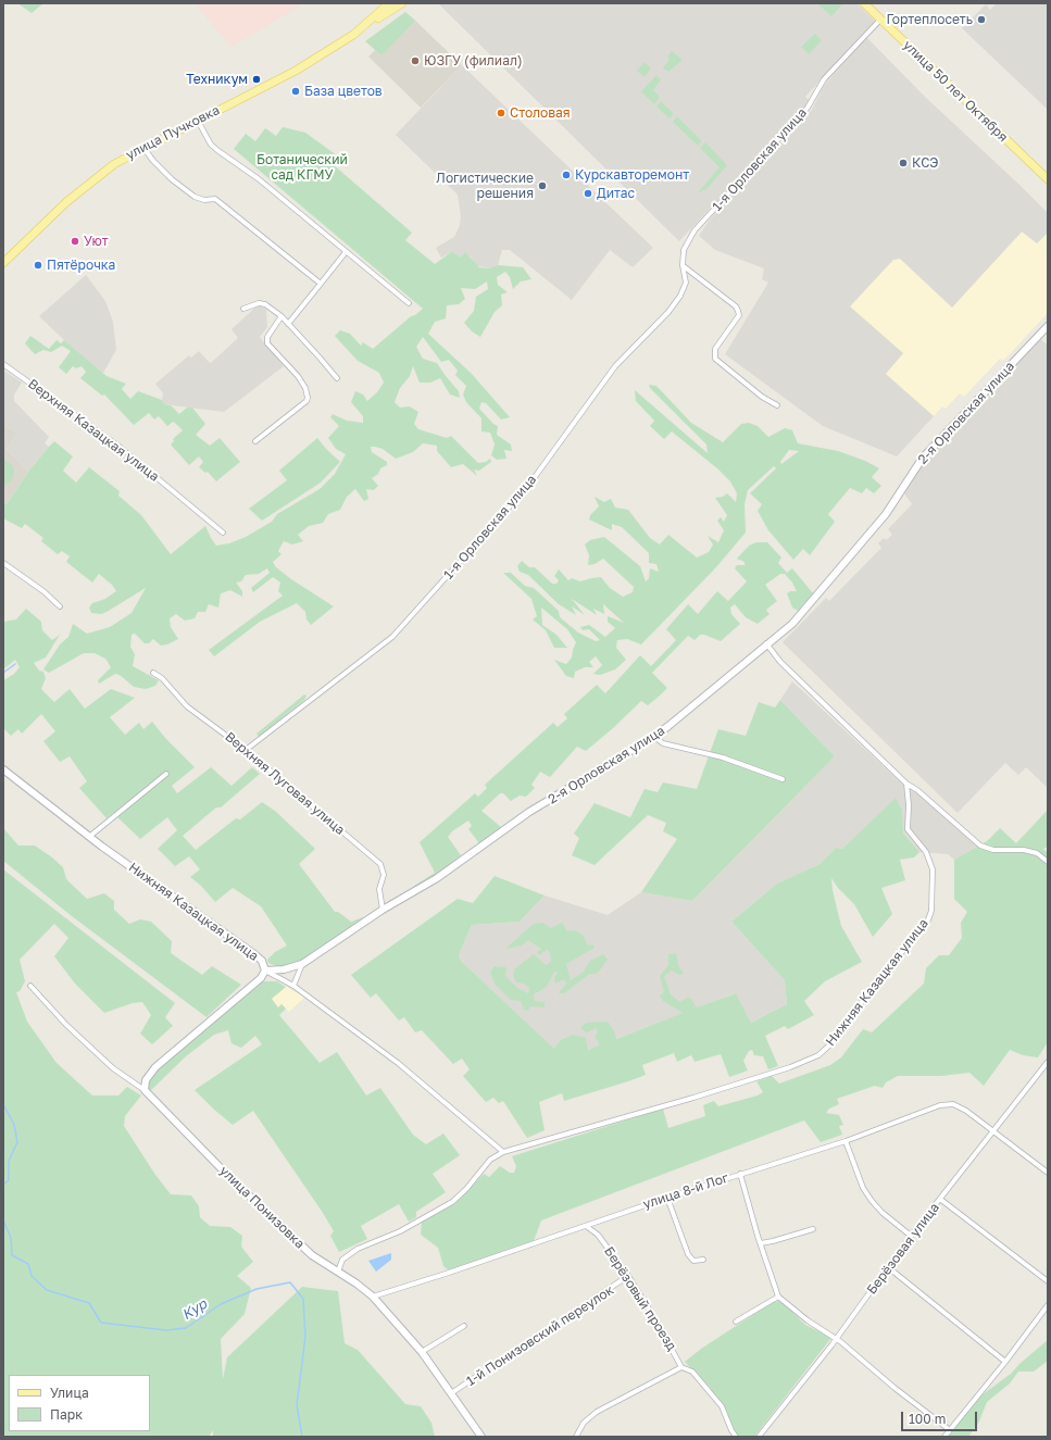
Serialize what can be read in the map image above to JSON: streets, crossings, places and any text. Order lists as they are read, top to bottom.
{
  "streets": {
    "main road": ["улица 50 лет Октября", "улица Пучковка"],
    "street": [
      "1-я Орловская улица",
      "2-я Орловская улица",
      "Верхняя Казацкая улица",
      "Верхняя Луговая улица",
      "Нижняя Казацкая улица",
      "улица 8-й Лог",
      "улица Понизовка",
      "Берёзовая улица",
      "Берёзовый проезд",
      "1-й Понизовский переулок"
    ]
  },
  "crossings": [
    ["улица 50 лет Октября", "1-я Орловская улица"],
    ["1-я Орловская улица", "Верхняя Луговая улица"],
    ["2-я Орловская улица", "Верхняя Луговая улица"],
    ["2-я Орловская улица", "Нижняя Казацкая улица"],
    ["Нижняя Казацкая улица", "улица Понизовка"],
    ["улица 8-й Лог", "улица Понизовка"],
    ["улица 8-й Лог", "Берёзовая улица"],
    ["улица 8-й Лог", "Берёзовый проезд"],
    ["улица Понизовка", "1-й Понизовский переулок"],
    ["Берёзовый проезд", "1-й Понизовский переулок"]
  ],
  "water": ["Кур"],
  "parks": ["Ботанический сад КГМУ"],
  "places": [
    "Гортеплосеть",
    "ЮЗГУ (филиал)",
    "Техникум",
    "База цветов",
    "Столовая",
    "КСЭ",
    "Курскавторемонт",
    "Логистические решения",
    "Дитас",
    "Уют",
    "Пятёрочка"
  ],
  "legend": ["Улица", "Парк"],
  "scale_bar": "100 m"
}
